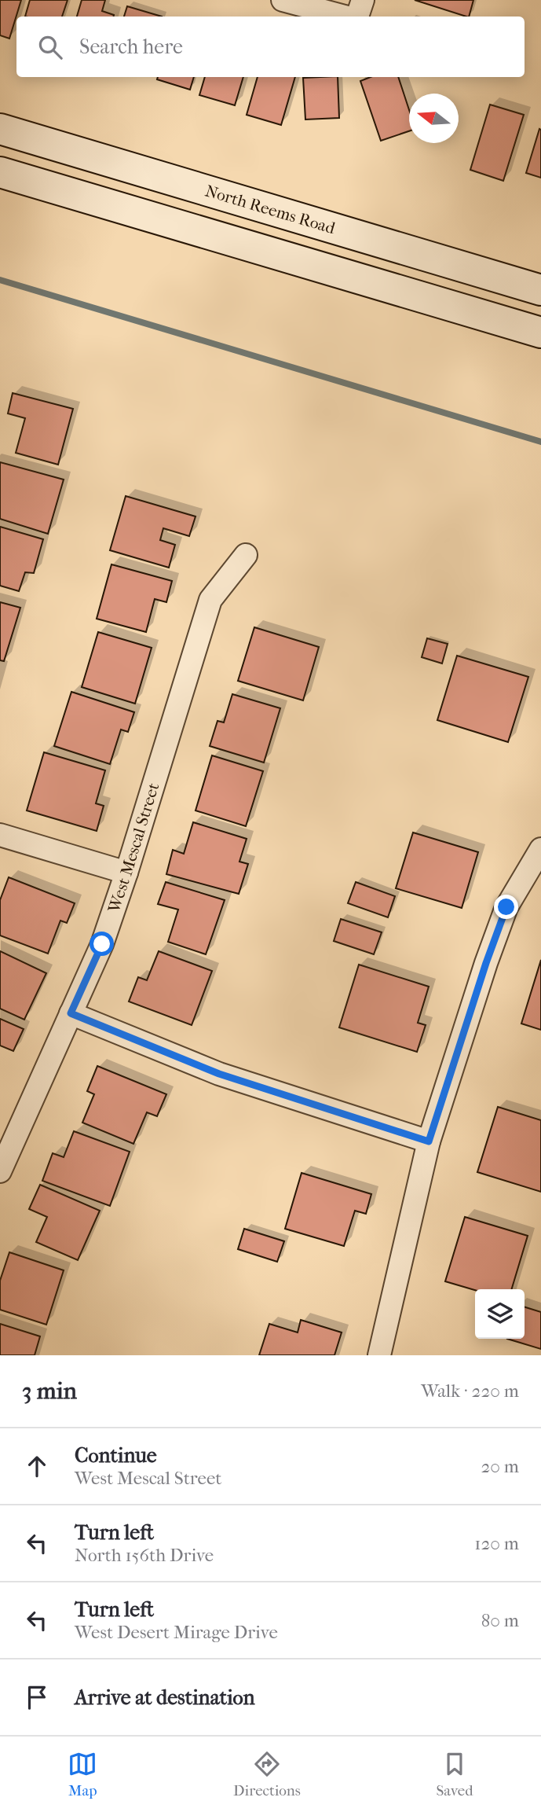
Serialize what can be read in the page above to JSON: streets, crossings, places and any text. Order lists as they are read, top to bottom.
{
  "streets": {
    "main road": ["North Reems Road"],
    "street": ["West Mescal Street"]
  },
  "north": "left",
  "page": {
    "search": "Search here",
    "heading": ["3 min", "Walk · 220 m"],
    "list": [
      ["Continue", "West Mescal Street", "20 m"],
      ["Turn left", "North 156th Drive", "120 m"],
      ["Turn left", "West Desert Mirage Drive", "80 m"],
      "Arrive at destination"
    ],
    "nav": ["Map", "Directions", "Saved"]
  }
}
